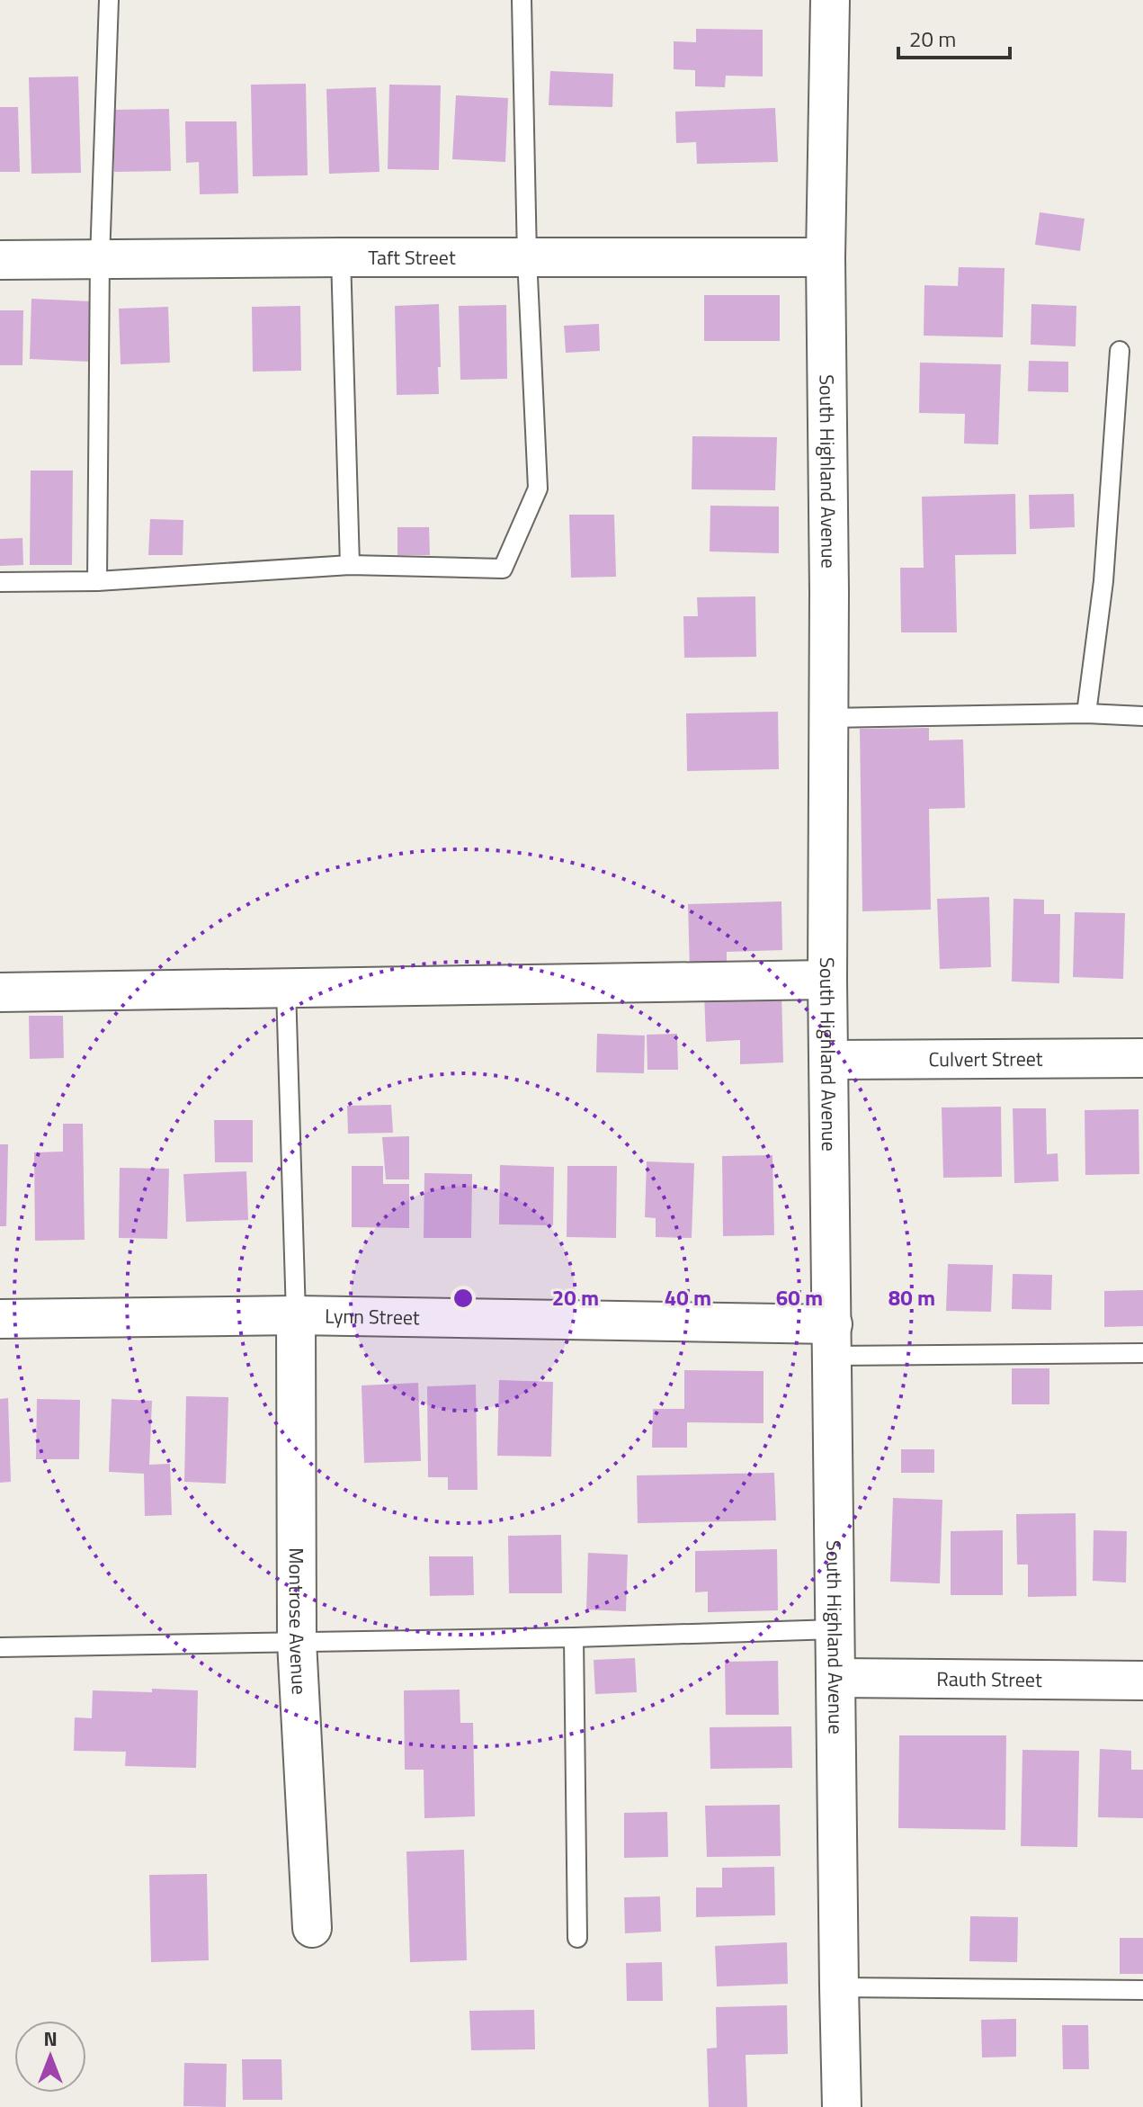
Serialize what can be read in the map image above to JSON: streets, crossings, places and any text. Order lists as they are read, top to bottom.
{
  "streets": {
    "street": [
      "Taft Street",
      "South Highland Avenue",
      "Culvert Street",
      "Lynn Street",
      "Montrose Avenue",
      "Rauth Street"
    ]
  },
  "crossings": [
    ["Taft Street", "South Highland Avenue"],
    ["South Highland Avenue", "Culvert Street"],
    ["South Highland Avenue", "Lynn Street"],
    ["South Highland Avenue", "Rauth Street"],
    ["Lynn Street", "Montrose Avenue"]
  ],
  "scale_bar": "20 m",
  "north": "top",
  "rings": [
    "20 m",
    "40 m",
    "60 m",
    "80 m"
  ]
}
